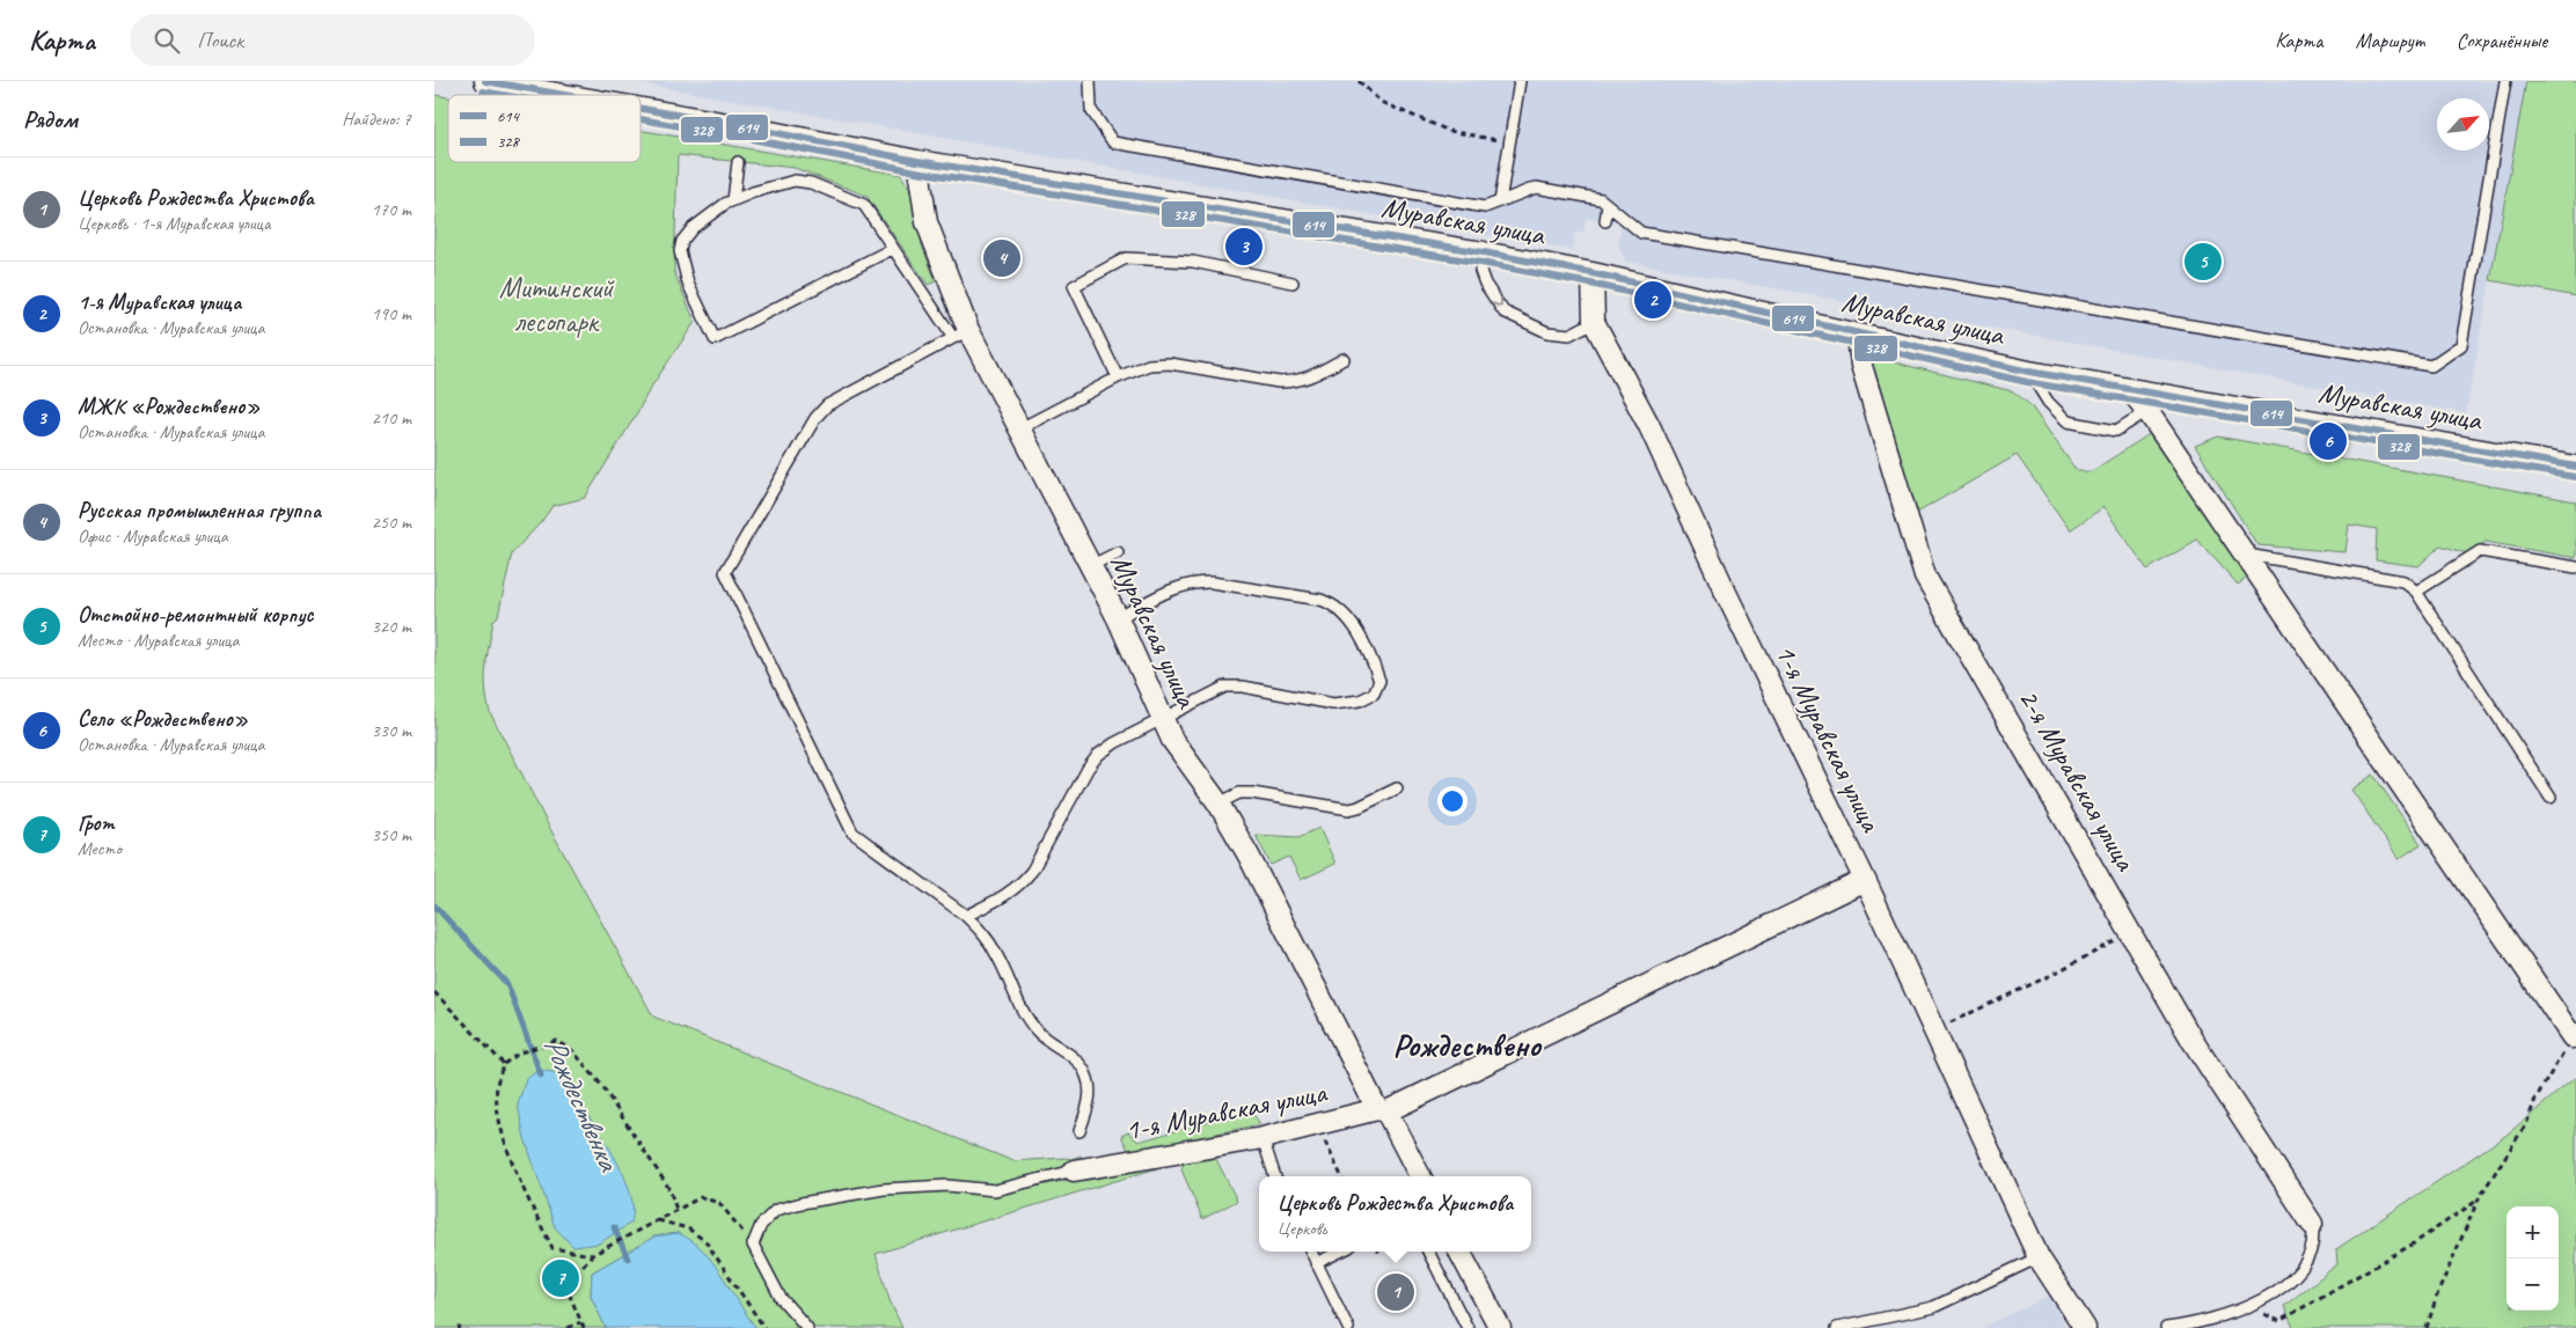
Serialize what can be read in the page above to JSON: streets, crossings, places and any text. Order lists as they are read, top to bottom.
{
  "streets": {
    "street": ["Муравская улица", "1-я Муравская улица", "2-я Муравская улица"]
  },
  "crossings": [
    ["Муравская улица", "1-я Муравская улица"],
    ["Муравская улица", "2-я Муравская улица"]
  ],
  "districts": ["Рождествено"],
  "water": ["Рождественка"],
  "parks": ["Митинский лесопарк"],
  "lines": ["transit line 614", "transit line 328"],
  "legend": ["614", "328"],
  "north": "top right",
  "page": {
    "header": "Карта",
    "search": "Поиск",
    "nav": ["Карта", "Маршрут", "Сохранённые"],
    "heading": ["Рядом", "Найдено: 7"],
    "list": [
      {
        "mark": "1",
        "name": "Церковь Рождества Христова",
        "note": "Церковь · 1-я Муравская улица",
        "value": "170 m"
      },
      {
        "mark": "2",
        "name": "1-я Муравская улица",
        "note": "Остановка · Муравская улица",
        "value": "190 m"
      },
      {
        "mark": "3",
        "name": "МЖК «Рождествено»",
        "note": "Остановка · Муравская улица",
        "value": "210 m"
      },
      {
        "mark": "4",
        "name": "Русская промышленная группа",
        "note": "Офис · Муравская улица",
        "value": "250 m"
      },
      {
        "mark": "5",
        "name": "Отстойно-ремонтный корпус",
        "note": "Место · Муравская улица",
        "value": "320 m"
      },
      {
        "mark": "6",
        "name": "Село «Рождествено»",
        "note": "Остановка · Муравская улица",
        "value": "330 m"
      },
      {
        "mark": "7",
        "name": "Грот",
        "note": "Место",
        "value": "350 m"
      }
    ],
    "pins": [
      "3",
      "4",
      "5",
      "2",
      "6",
      "7",
      "1"
    ],
    "popup": ["Церковь Рождества Христова", "Церковь"],
    "map_buttons": ["+", "−"]
  }
}
